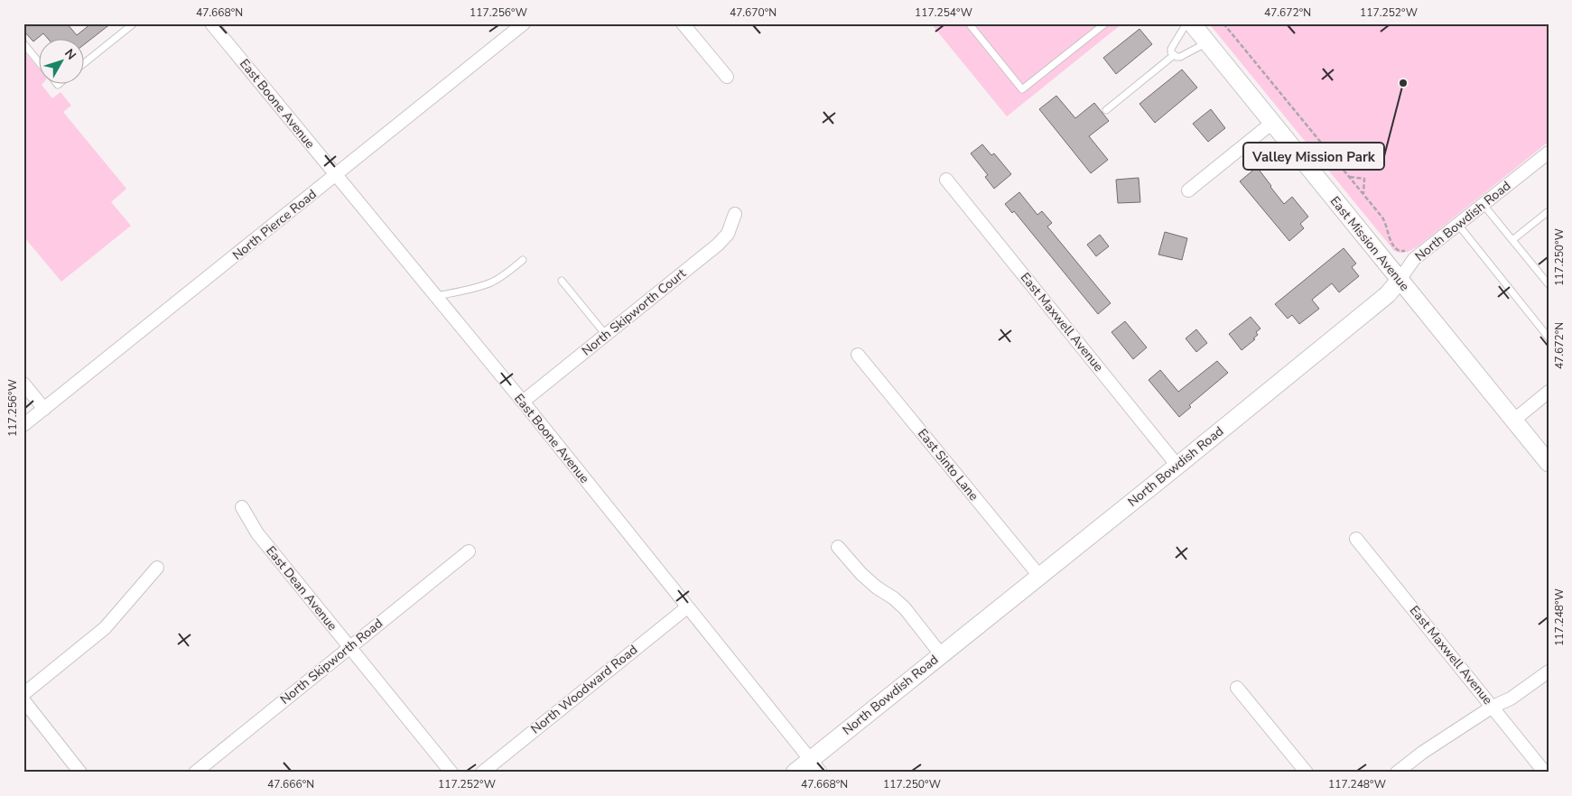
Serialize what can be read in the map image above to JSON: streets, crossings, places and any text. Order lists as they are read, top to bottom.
{
  "streets": {
    "street": [
      "East Boone Avenue",
      "North Bowdish Road",
      "North Pierce Road",
      "East Mission Avenue",
      "North Skipworth Court",
      "East Maxwell Avenue",
      "East Sinto Lane",
      "East Dean Avenue",
      "North Skipworth Road",
      "North Woodward Road"
    ]
  },
  "crossings": [
    ["East Boone Avenue", "North Bowdish Road"],
    ["East Boone Avenue", "North Pierce Road"],
    ["East Boone Avenue", "North Skipworth Court"],
    ["East Boone Avenue", "North Woodward Road"],
    ["North Bowdish Road", "East Mission Avenue"],
    ["North Bowdish Road", "East Maxwell Avenue"],
    ["North Bowdish Road", "East Sinto Lane"],
    ["East Dean Avenue", "North Skipworth Road"]
  ],
  "places": ["Valley Mission Park"],
  "north": "top right",
  "coordinates": [
    "47.668°N",
    "117.256°W",
    "47.670°N",
    "117.254°W",
    "47.672°N",
    "117.252°W",
    "117.250°W",
    "117.248°W",
    "47.666°N"
  ]
}
